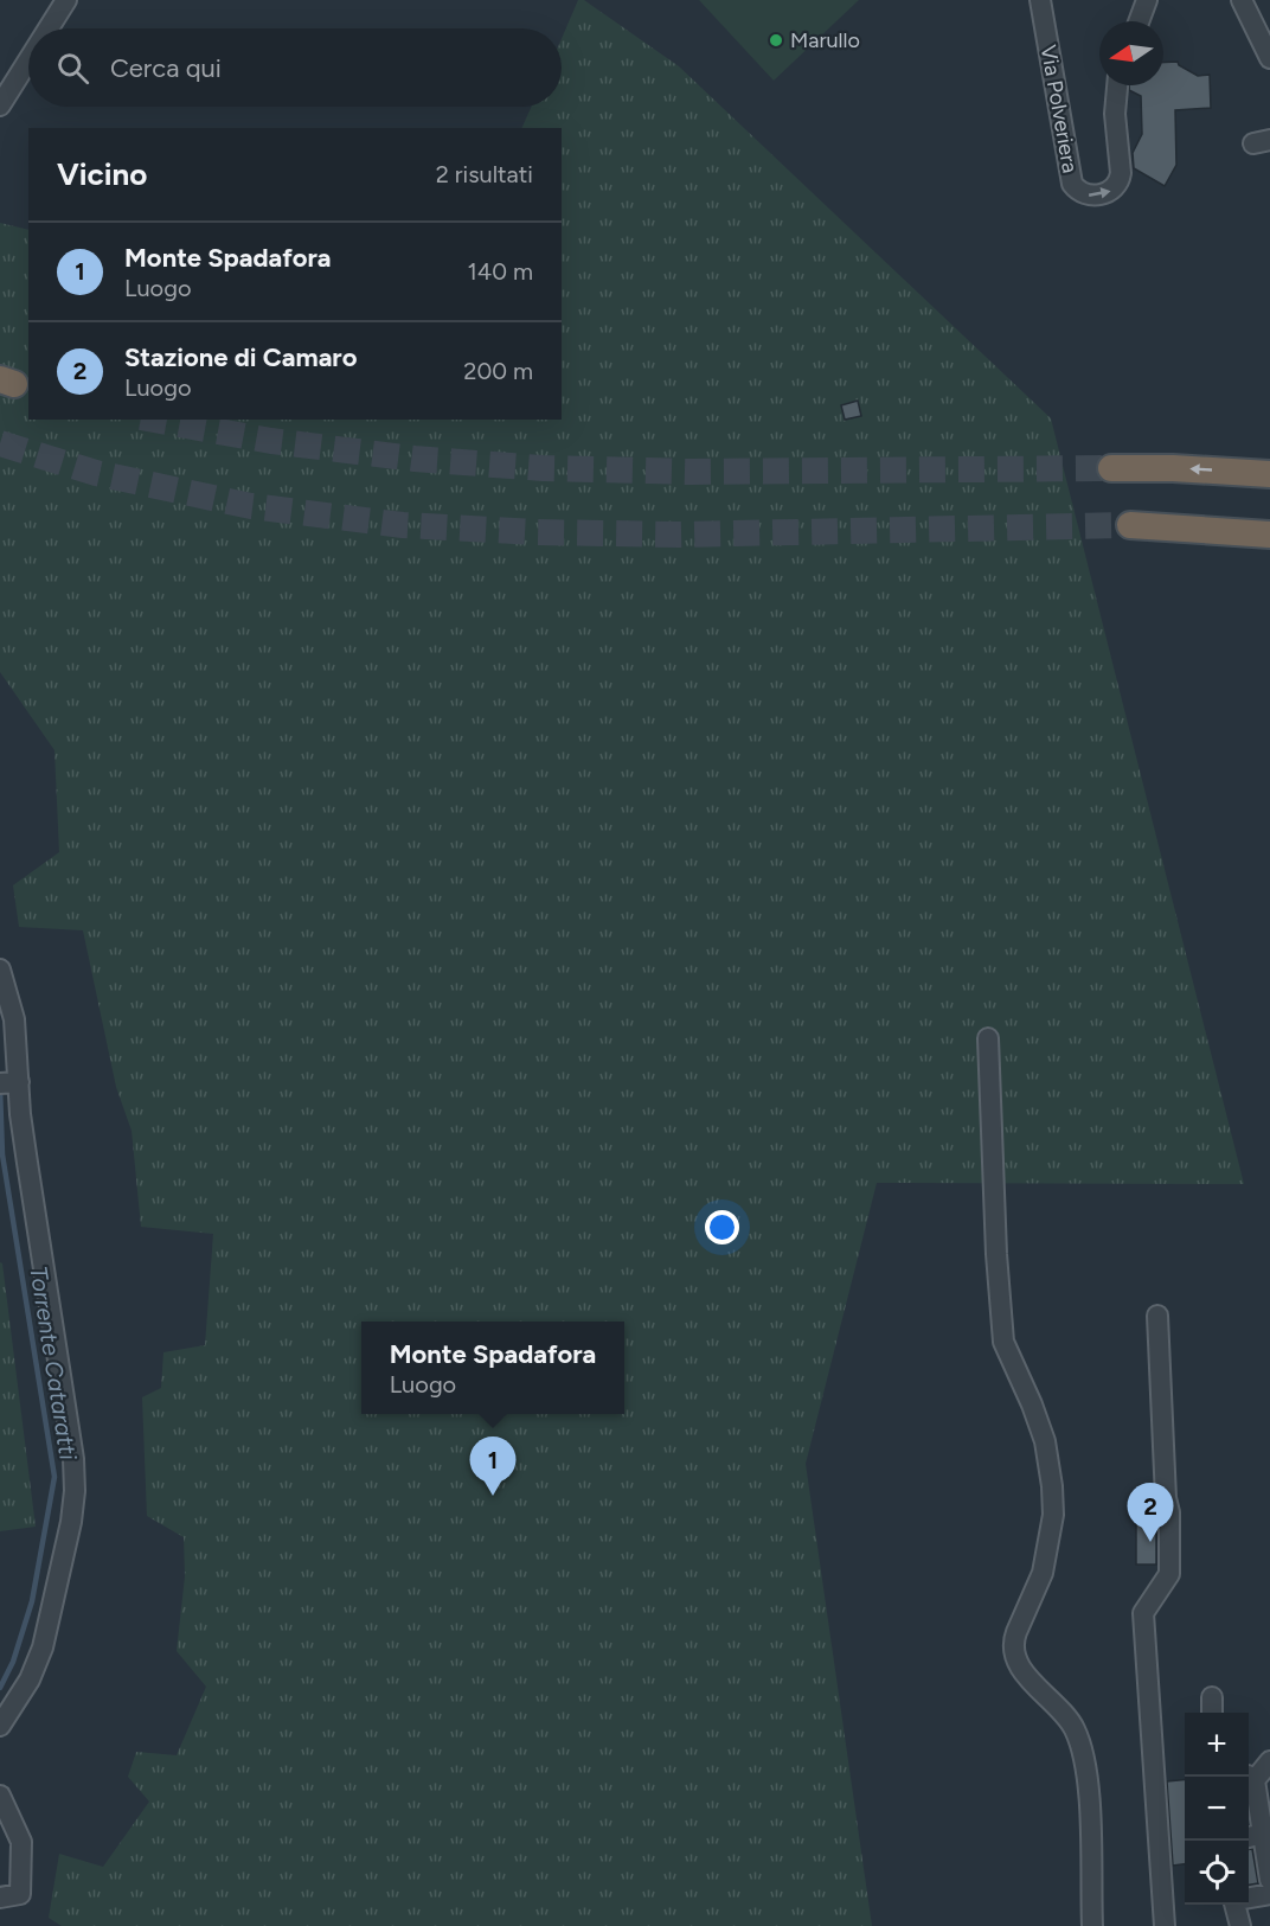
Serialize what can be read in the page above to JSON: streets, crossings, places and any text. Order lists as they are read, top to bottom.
{
  "streets": {
    "street": ["Via Polveriera"]
  },
  "water": ["Torrente Cataratti"],
  "places": ["Marullo"],
  "north": "left",
  "page": {
    "search": "Cerca qui",
    "heading": ["Vicino", "2 risultati"],
    "list": [
      {
        "mark": "1",
        "name": "Monte Spadafora",
        "note": "Luogo",
        "value": "140 m"
      },
      {
        "mark": "2",
        "name": "Stazione di Camaro",
        "note": "Luogo",
        "value": "200 m"
      }
    ],
    "popup": ["Monte Spadafora", "Luogo"],
    "pins": ["1", "2"],
    "map_buttons": ["+", "−"]
  }
}
